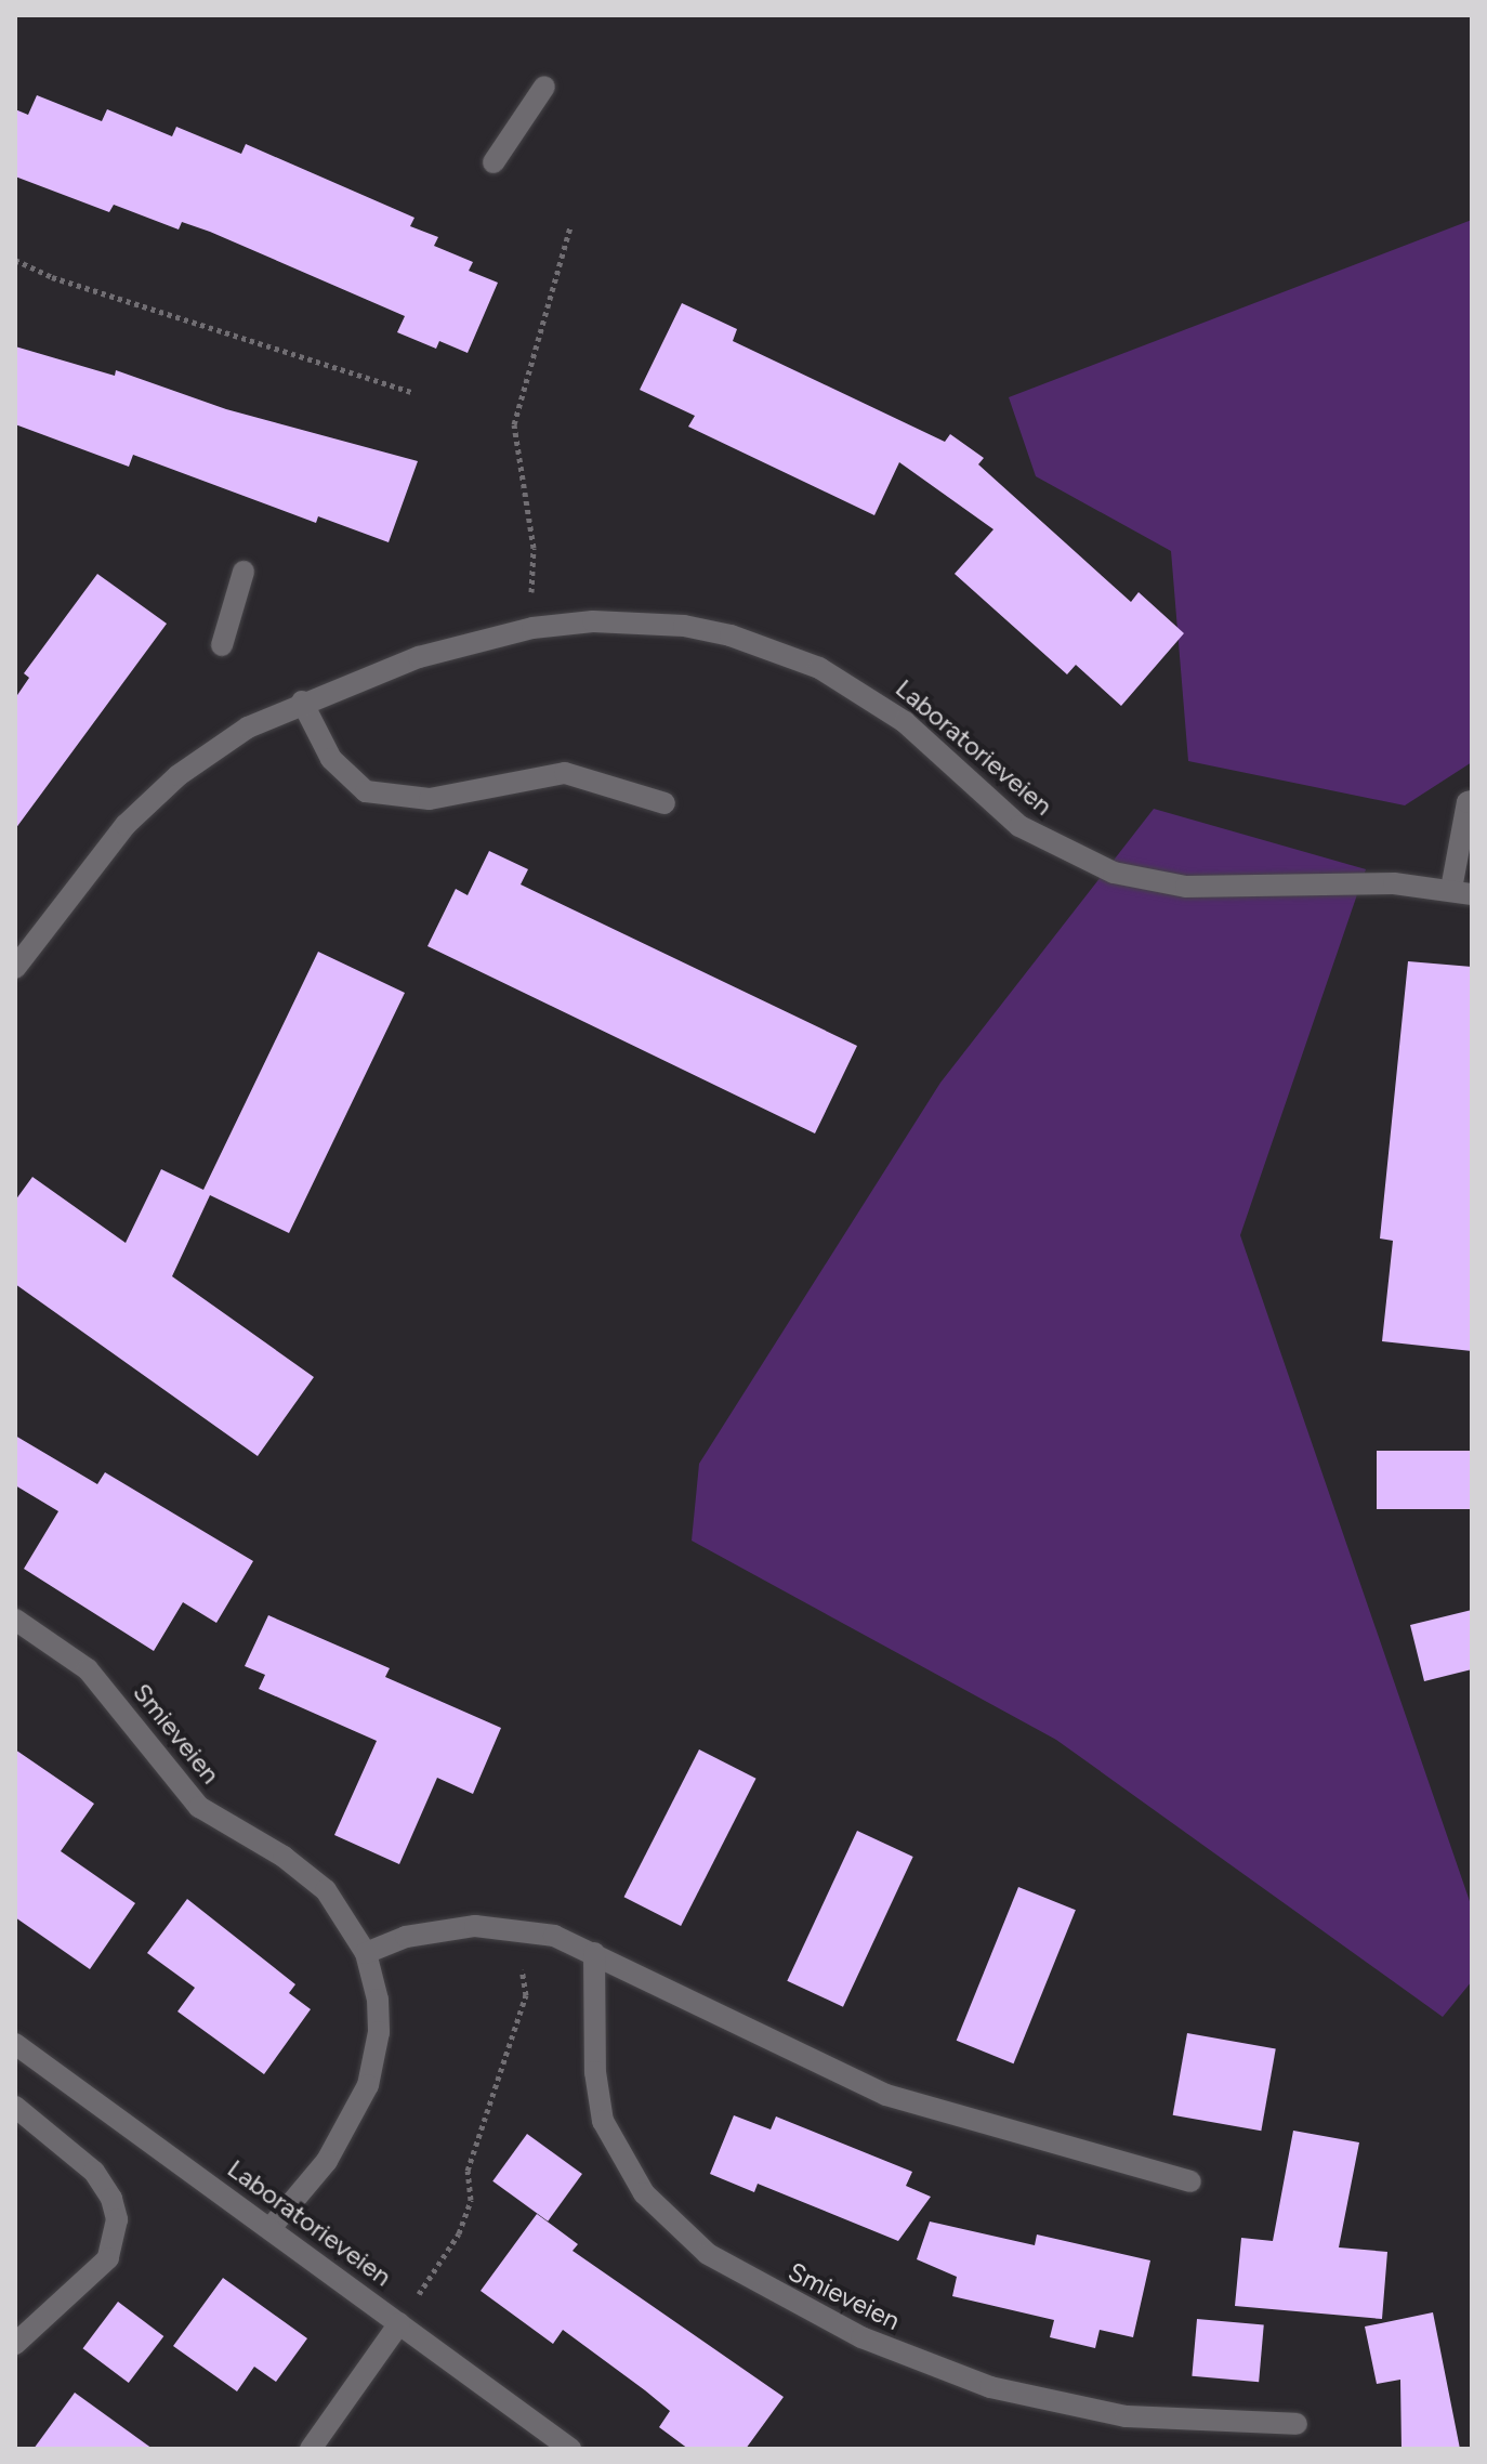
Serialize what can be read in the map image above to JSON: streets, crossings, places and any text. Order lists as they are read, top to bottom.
{
  "streets": {
    "street": ["Laboratorieveien", "Smieveien"]
  },
  "crossings": [
    ["Laboratorieveien", "Smieveien"]
  ]
}
